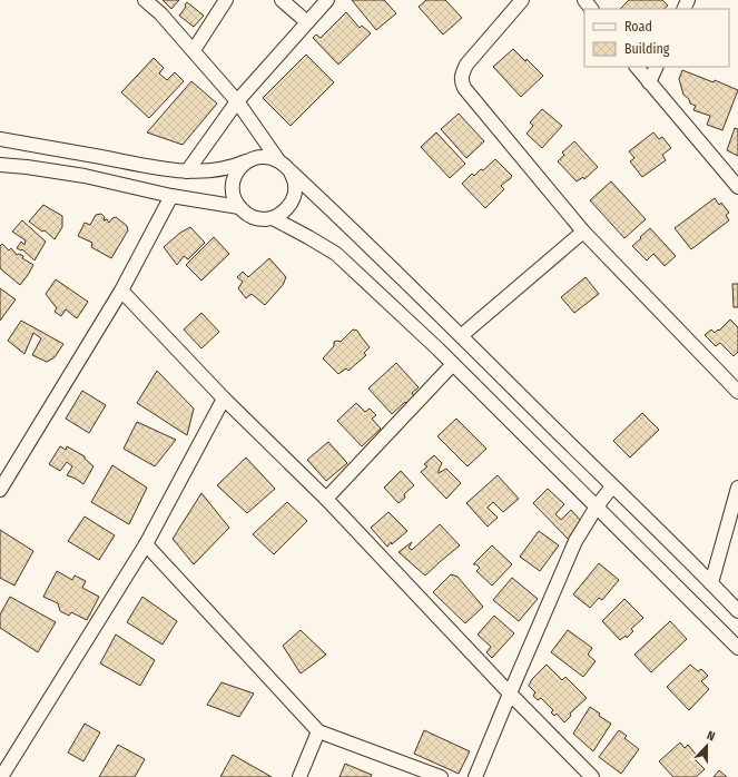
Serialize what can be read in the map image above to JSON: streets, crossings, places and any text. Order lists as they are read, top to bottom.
{
  "legend": ["Road", "Building"],
  "north": "top"
}
